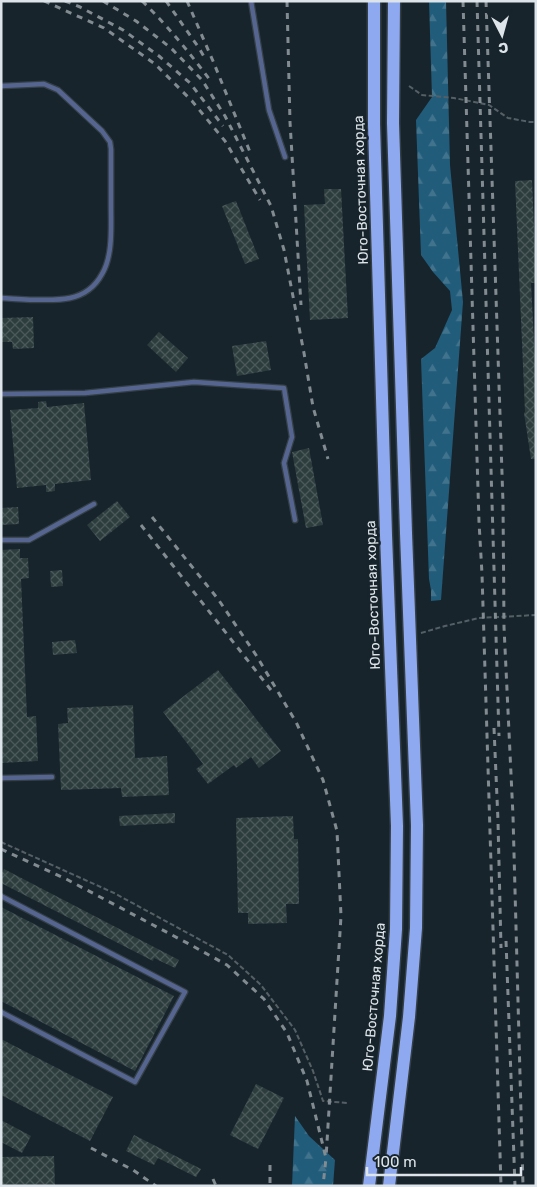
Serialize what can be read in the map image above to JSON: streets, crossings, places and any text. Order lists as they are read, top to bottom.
{
  "streets": {
    "main road": ["Юго-Восточная хорда"]
  },
  "scale_bar": "100 m",
  "north": "bottom"
}
